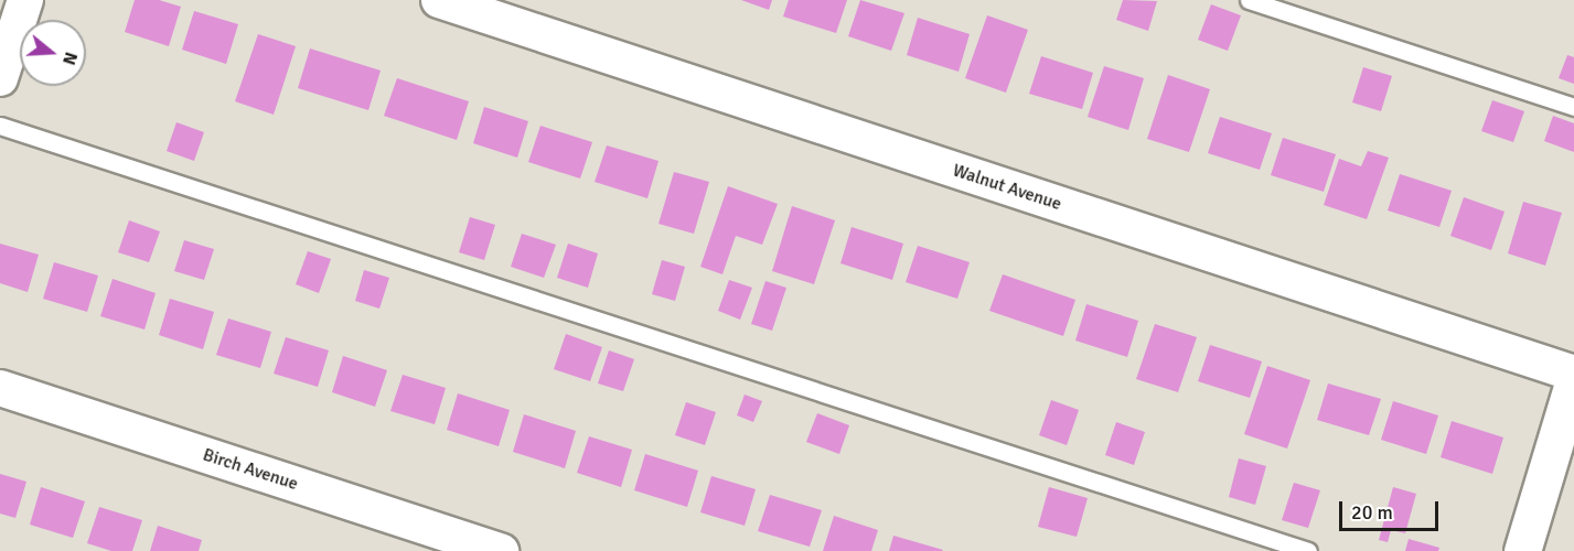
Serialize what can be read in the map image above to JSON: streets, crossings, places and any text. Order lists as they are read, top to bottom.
{
  "streets": {
    "street": ["Walnut Avenue", "Birch Avenue"]
  },
  "scale_bar": "20 m",
  "north": "right"
}
